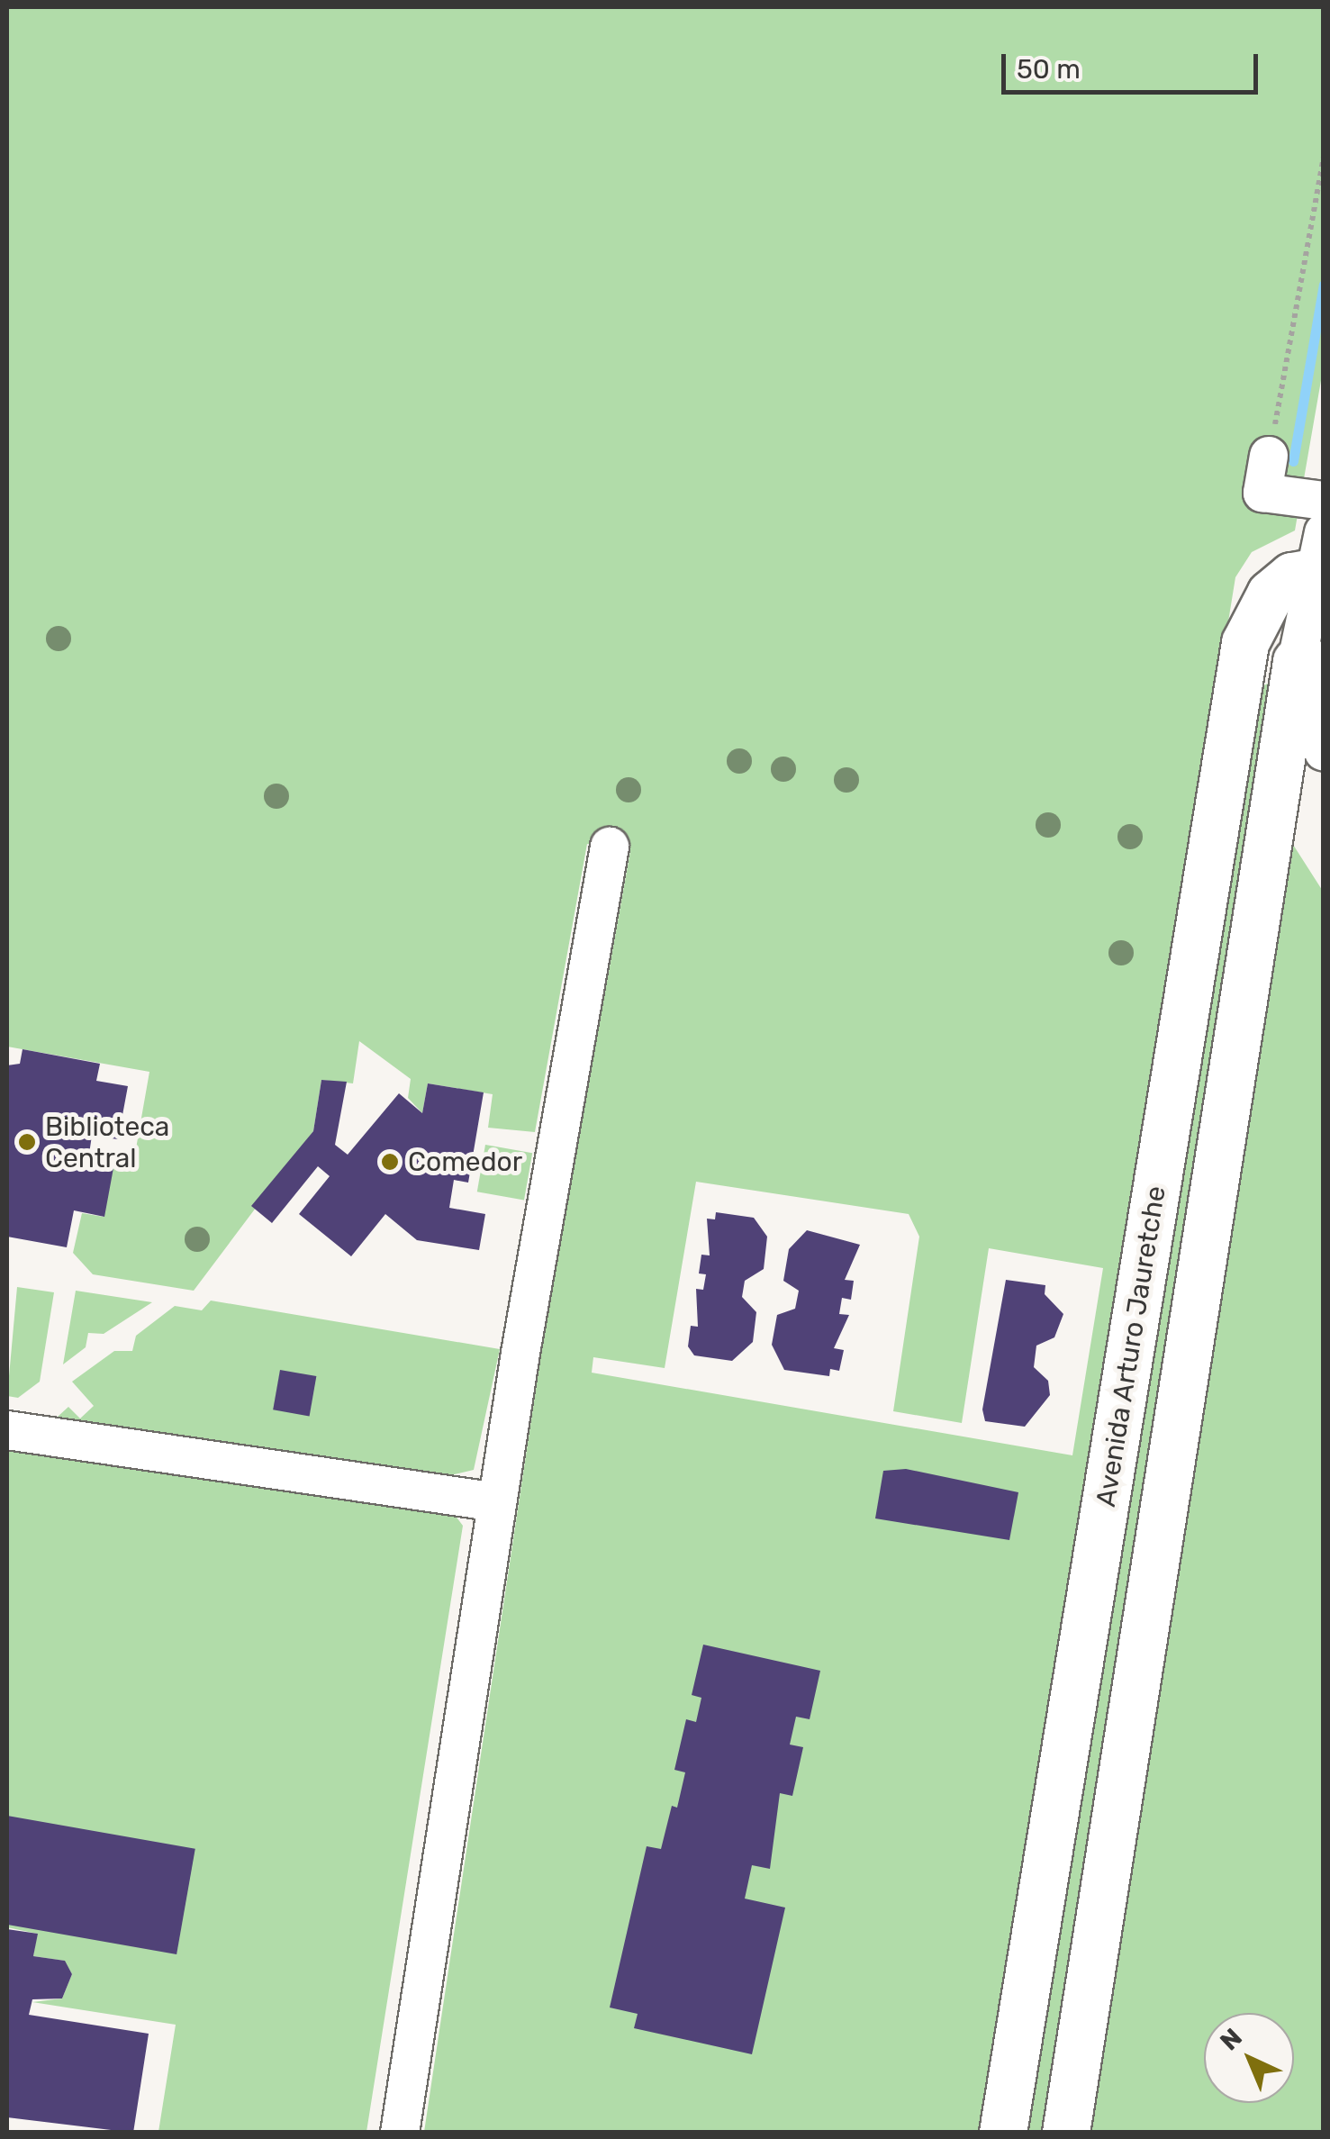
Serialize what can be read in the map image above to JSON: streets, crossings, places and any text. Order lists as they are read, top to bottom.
{
  "streets": {
    "main road": ["Avenida Arturo Jauretche"]
  },
  "places": ["Biblioteca Central", "Comedor"],
  "scale_bar": "50 m",
  "north": "top left"
}
